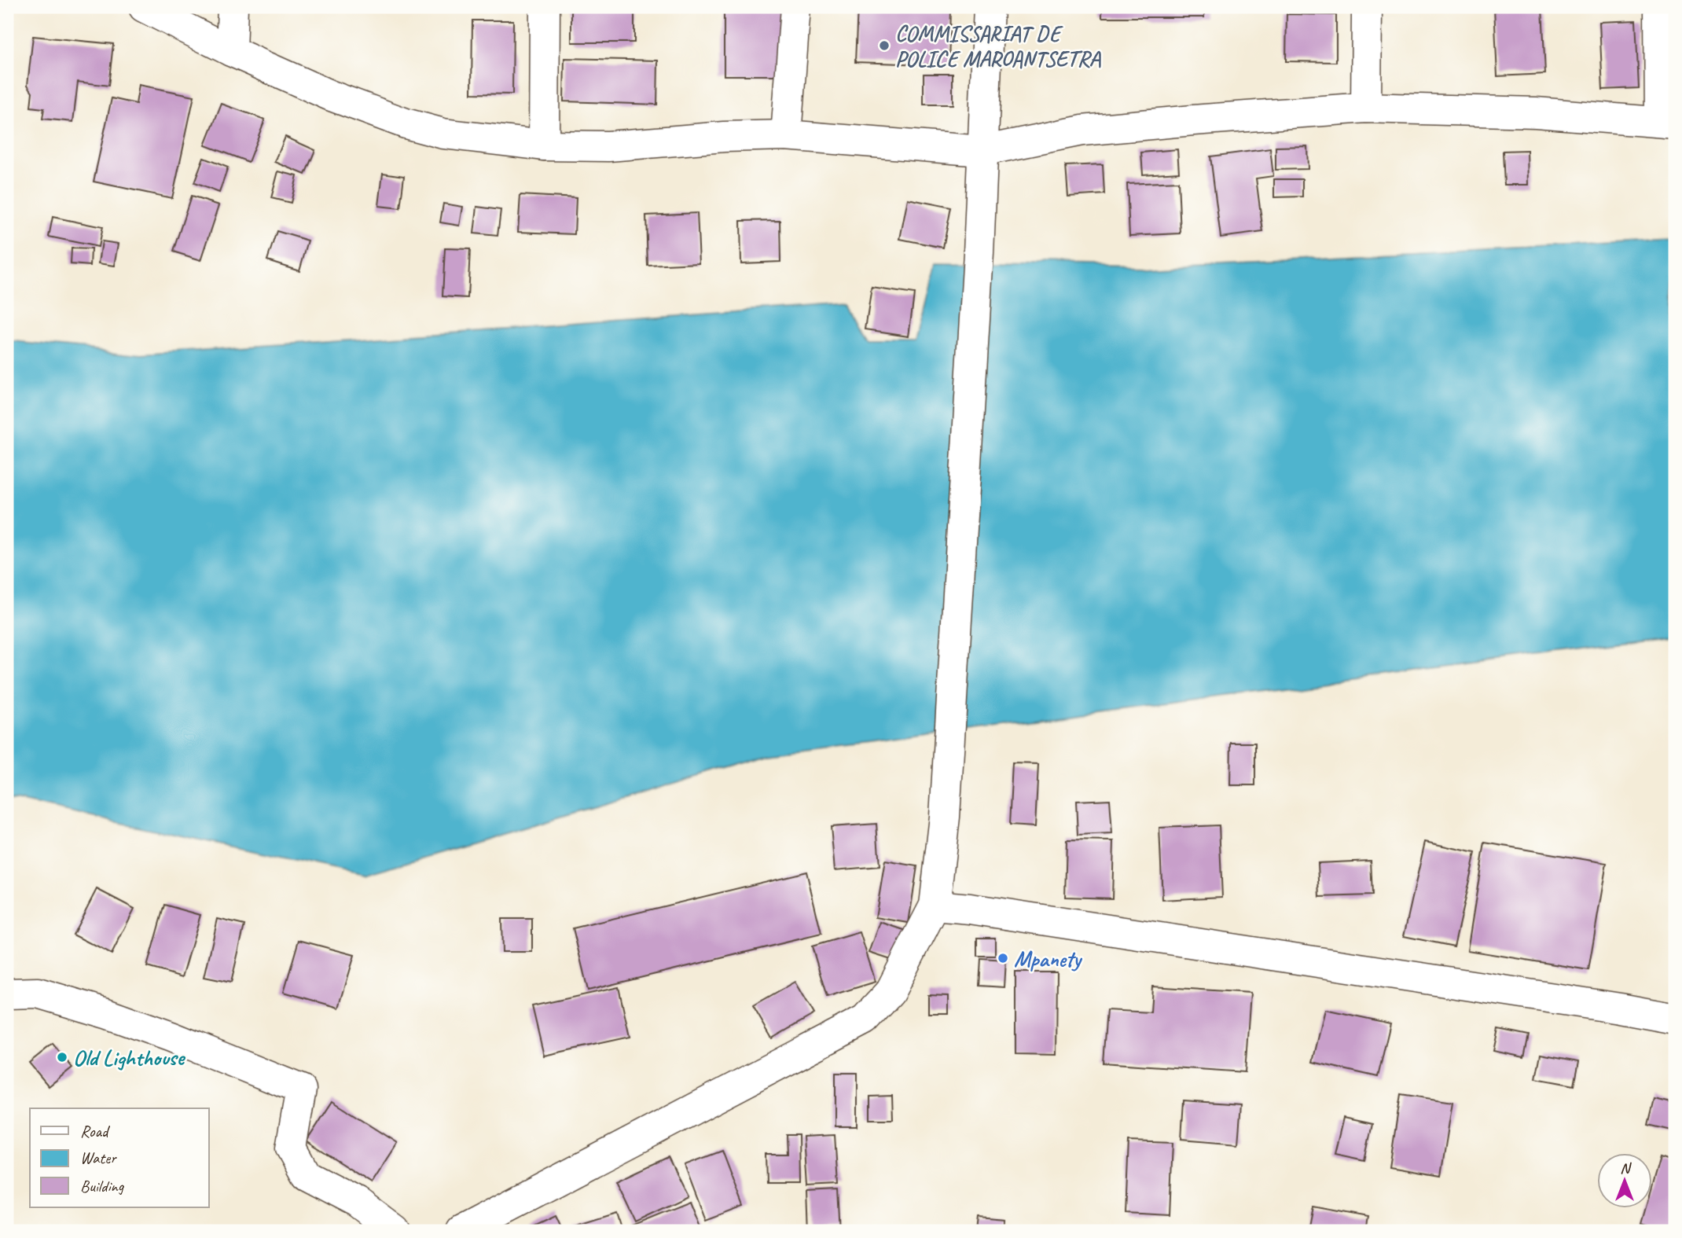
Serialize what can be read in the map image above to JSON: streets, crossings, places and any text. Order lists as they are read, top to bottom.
{
  "places": ["COMMISSARIAT DE POLICE MAROANTSETRA", "Mpanety", "Old Lighthouse"],
  "legend": ["Road", "Water", "Building"],
  "north": "top"
}
